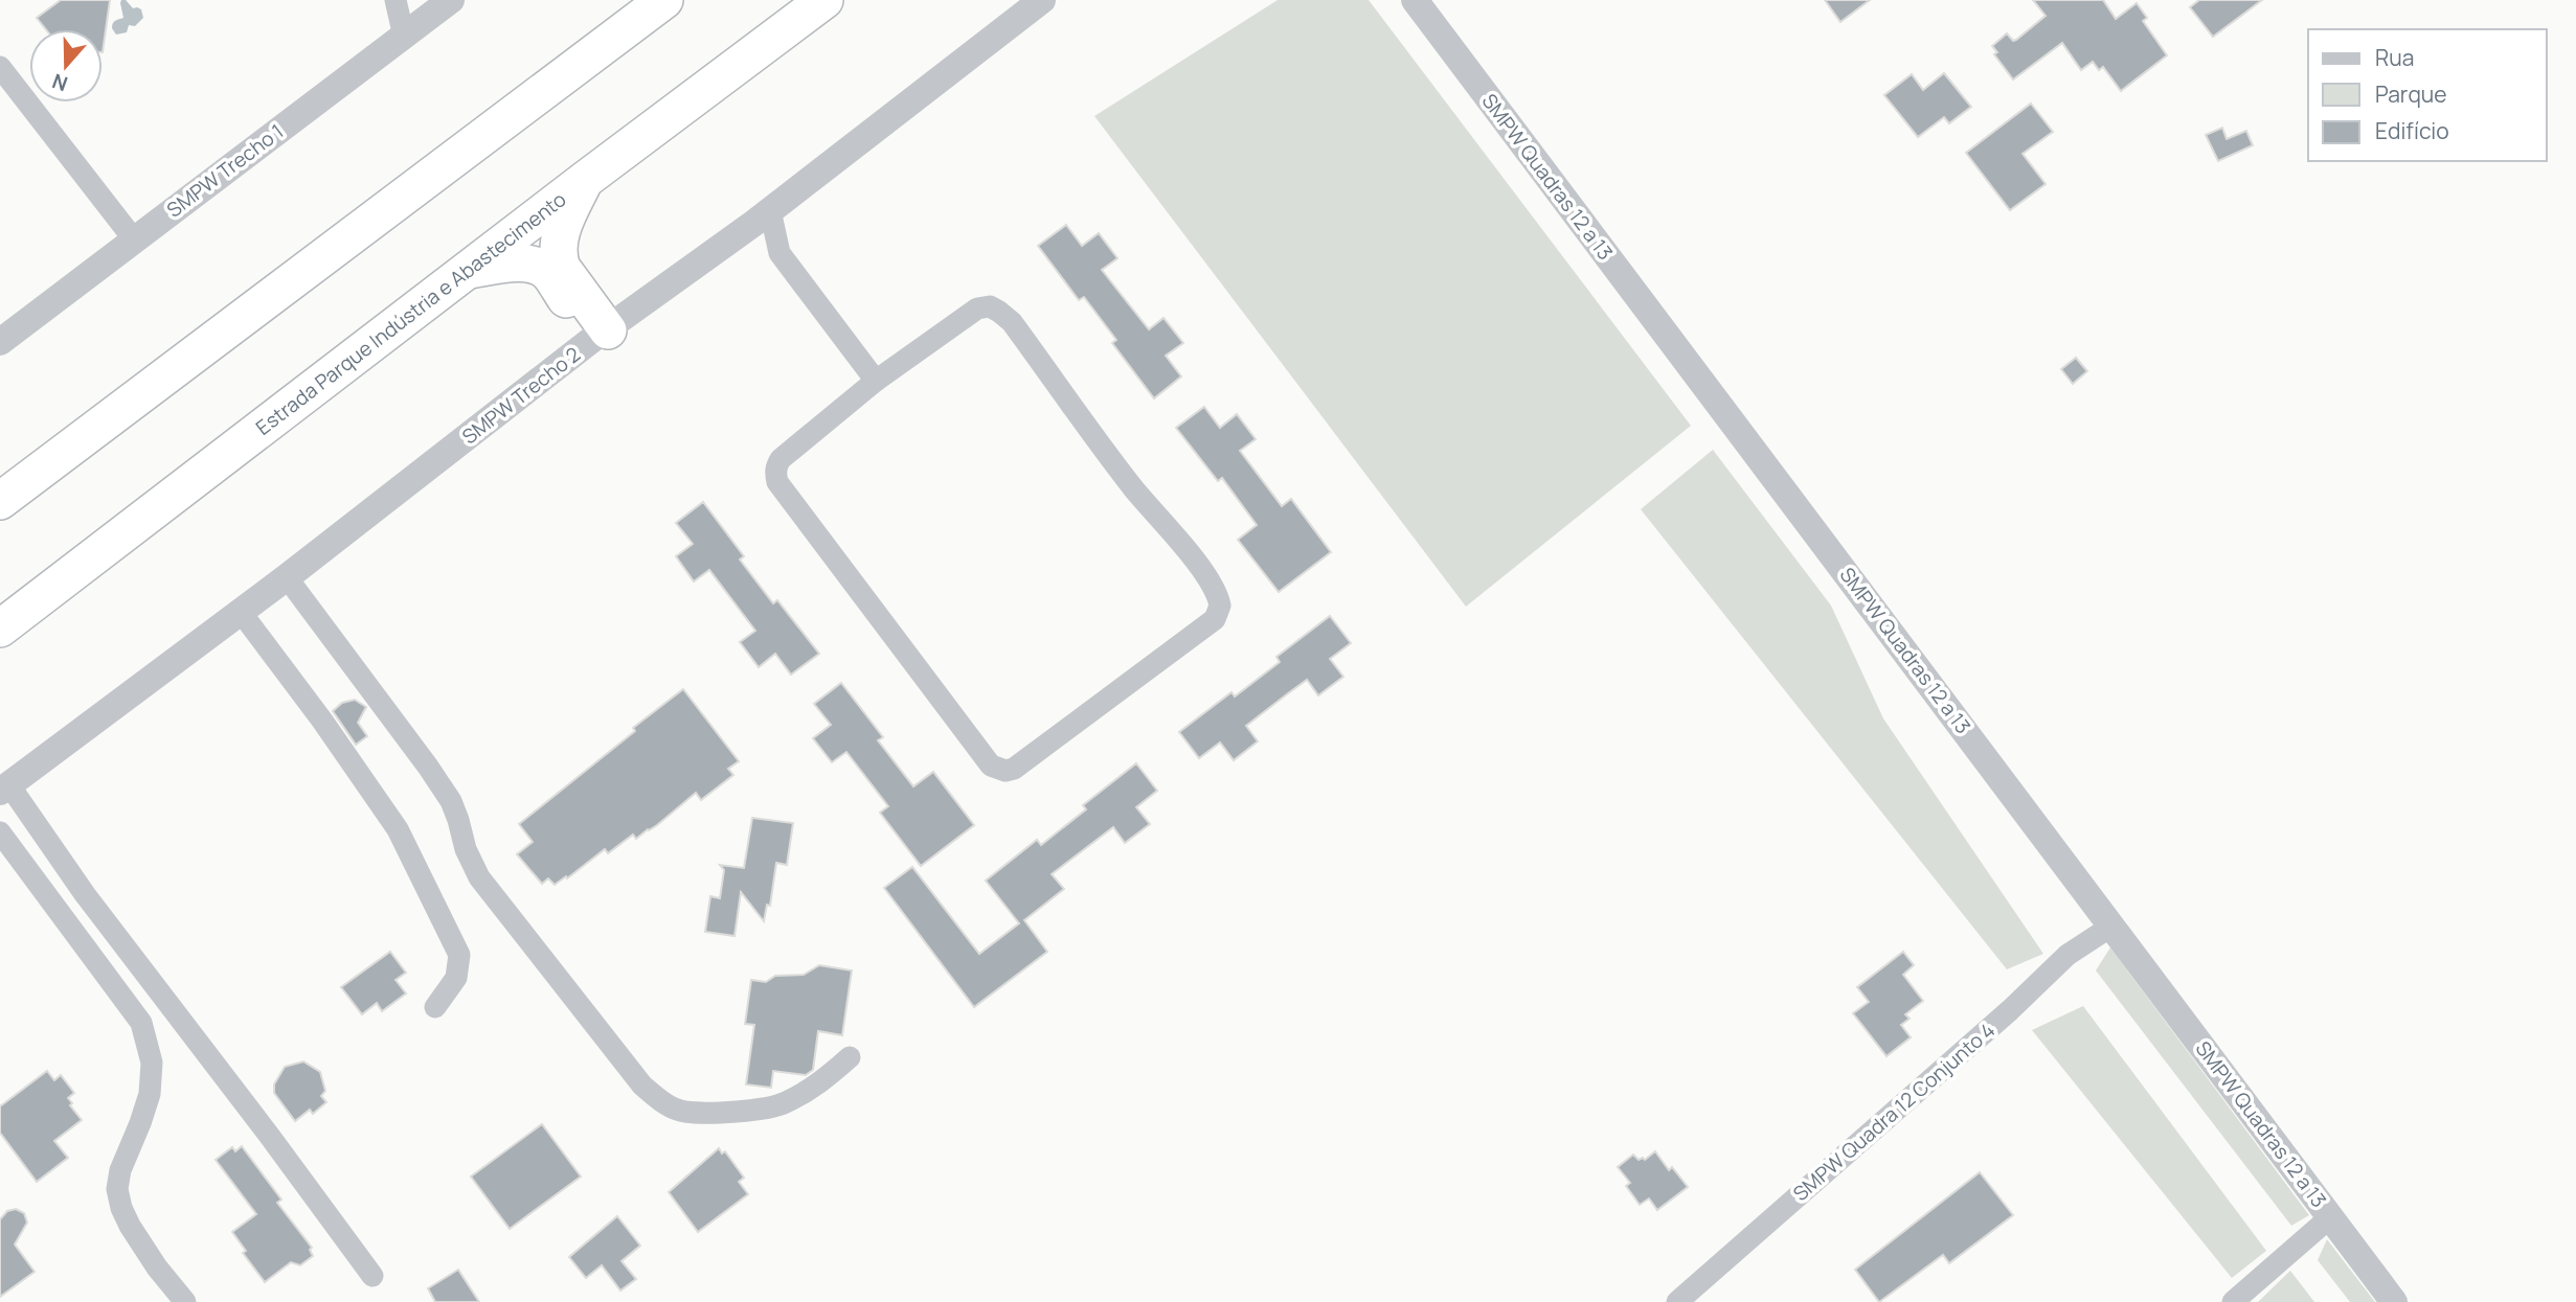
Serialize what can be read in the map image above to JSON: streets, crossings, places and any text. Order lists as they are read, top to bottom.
{
  "streets": {
    "highway": ["Estrada Parque Indústria e Abastecimento"],
    "street": [
      "SMPW Trecho 1",
      "SMPW Quadras 12 a 13",
      "SMPW Trecho 2",
      "SMPW Quadra 12 Conjunto 4"
    ]
  },
  "crossings": [
    ["SMPW Quadras 12 a 13", "SMPW Quadra 12 Conjunto 4"]
  ],
  "legend": ["Rua", "Parque", "Edifício"],
  "north": "bottom"
}
